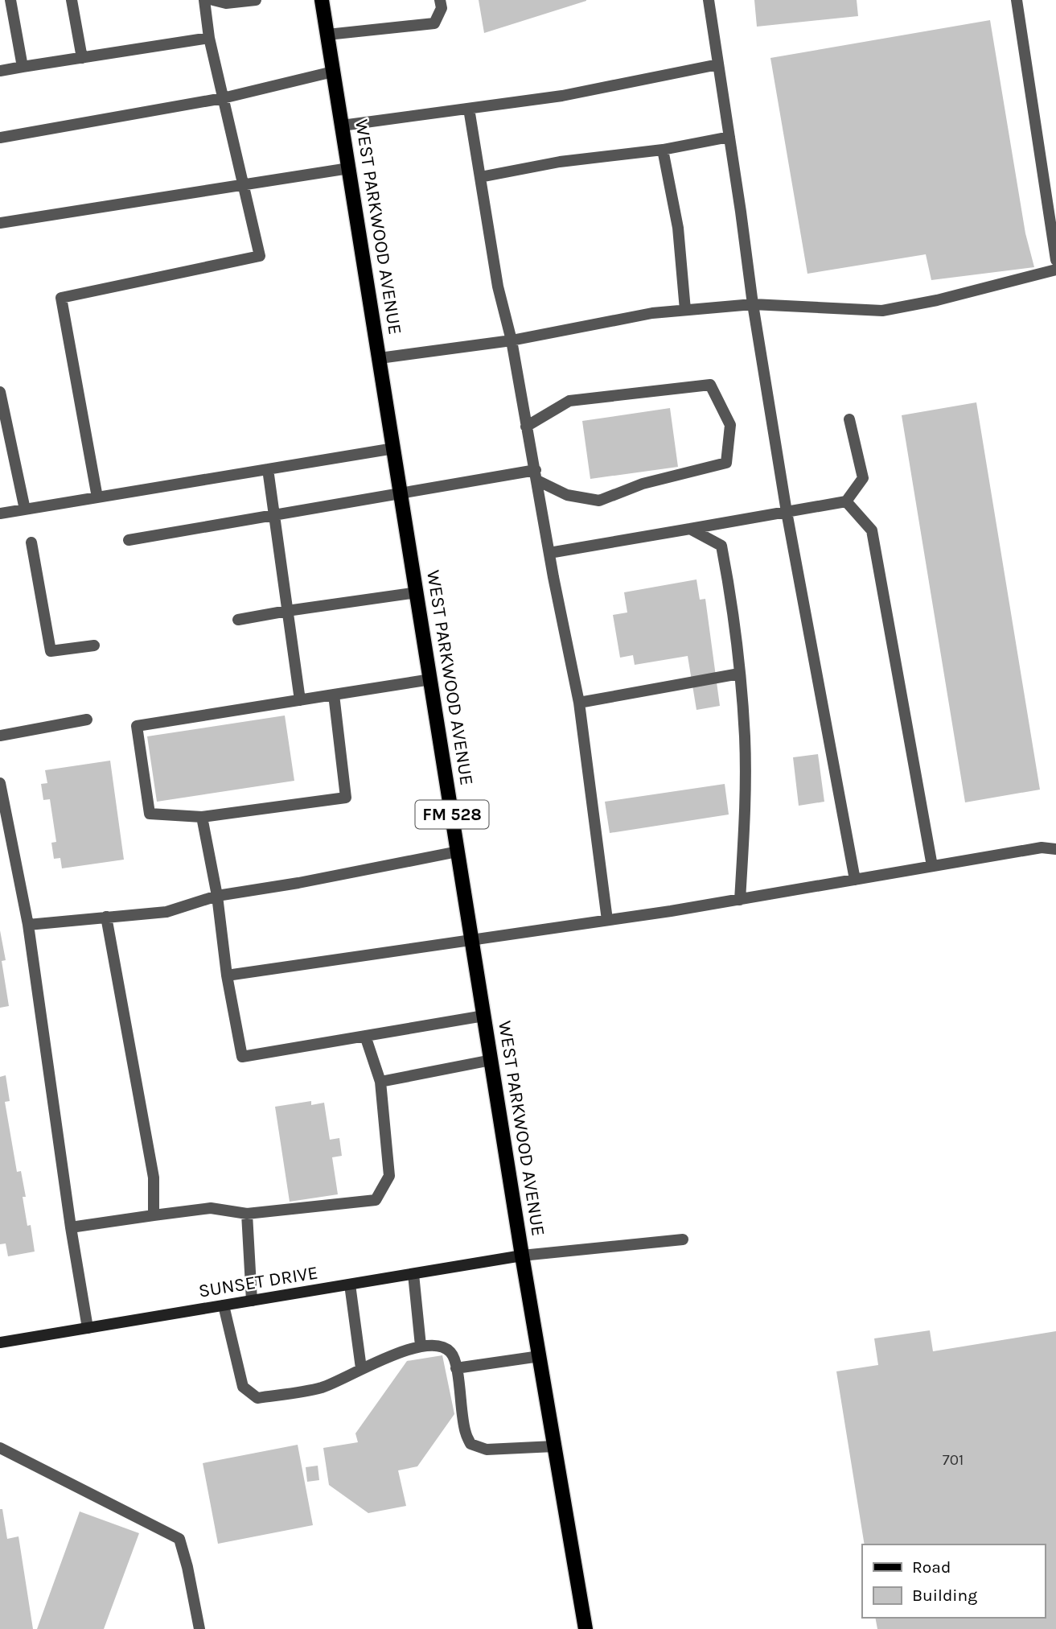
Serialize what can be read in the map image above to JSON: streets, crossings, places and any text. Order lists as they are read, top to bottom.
{
  "streets": {
    "main road": ["WEST PARKWOOD AVENUE", "FM 528"],
    "street": ["SUNSET DRIVE"]
  },
  "crossings": [
    ["WEST PARKWOOD AVENUE", "SUNSET DRIVE"]
  ],
  "house_numbers": ["701"],
  "legend": ["Road", "Building"]
}
